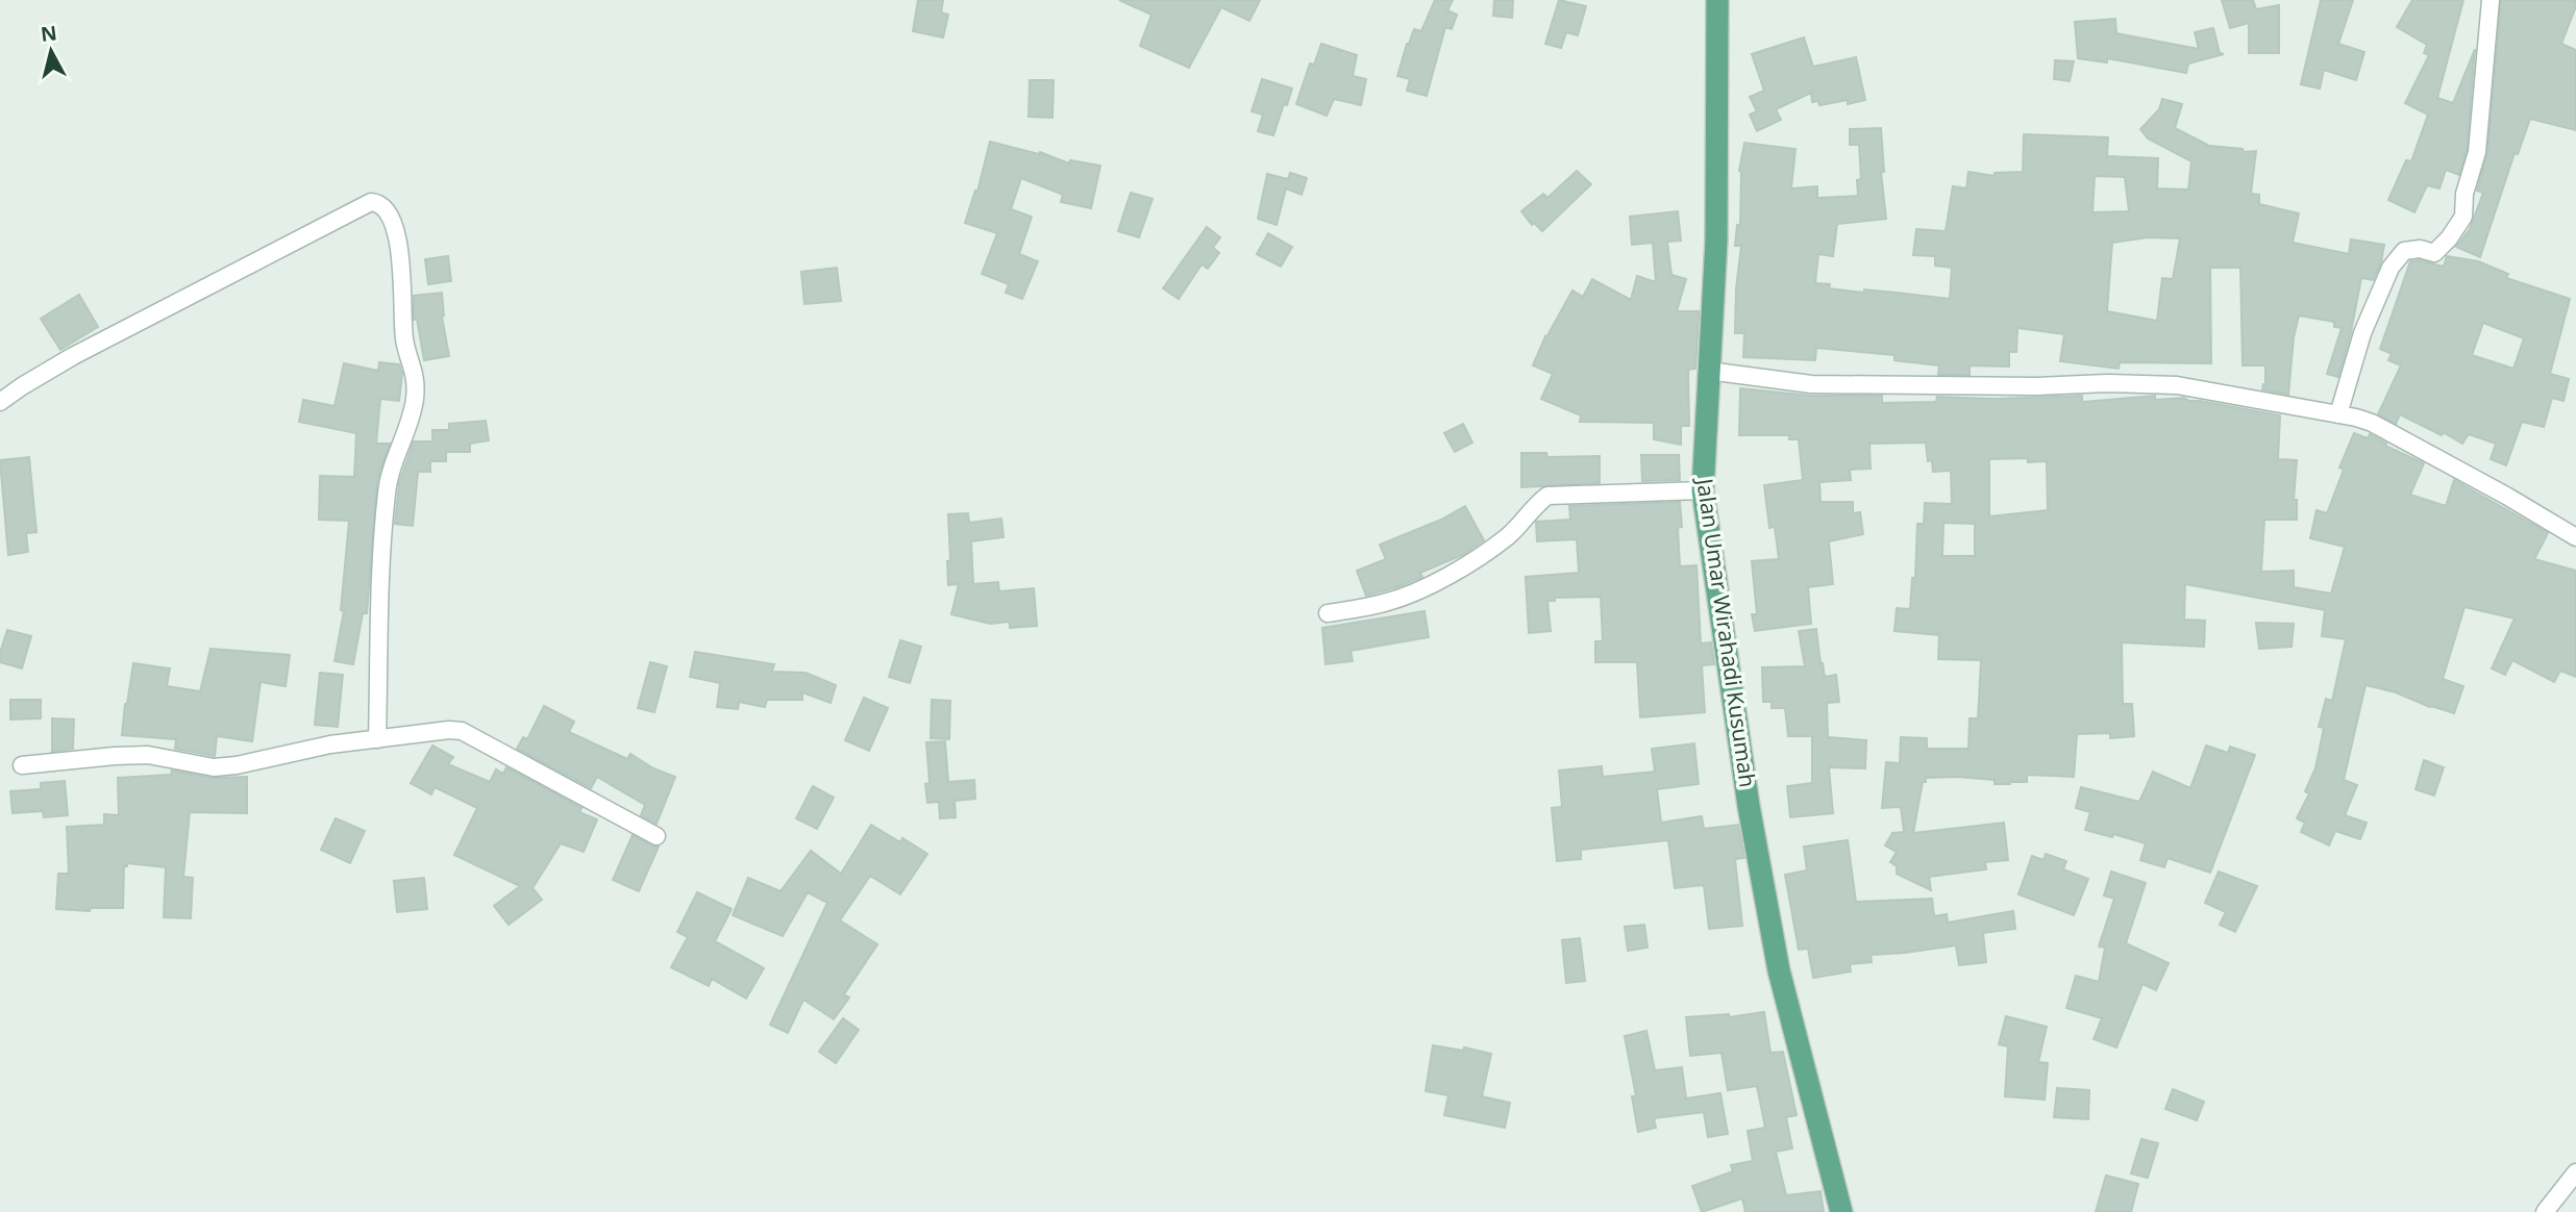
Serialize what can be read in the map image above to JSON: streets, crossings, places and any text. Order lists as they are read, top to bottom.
{
  "streets": {
    "main road": ["Jalan Umar Wirahadi Kusumah"]
  },
  "north": "top"
}
